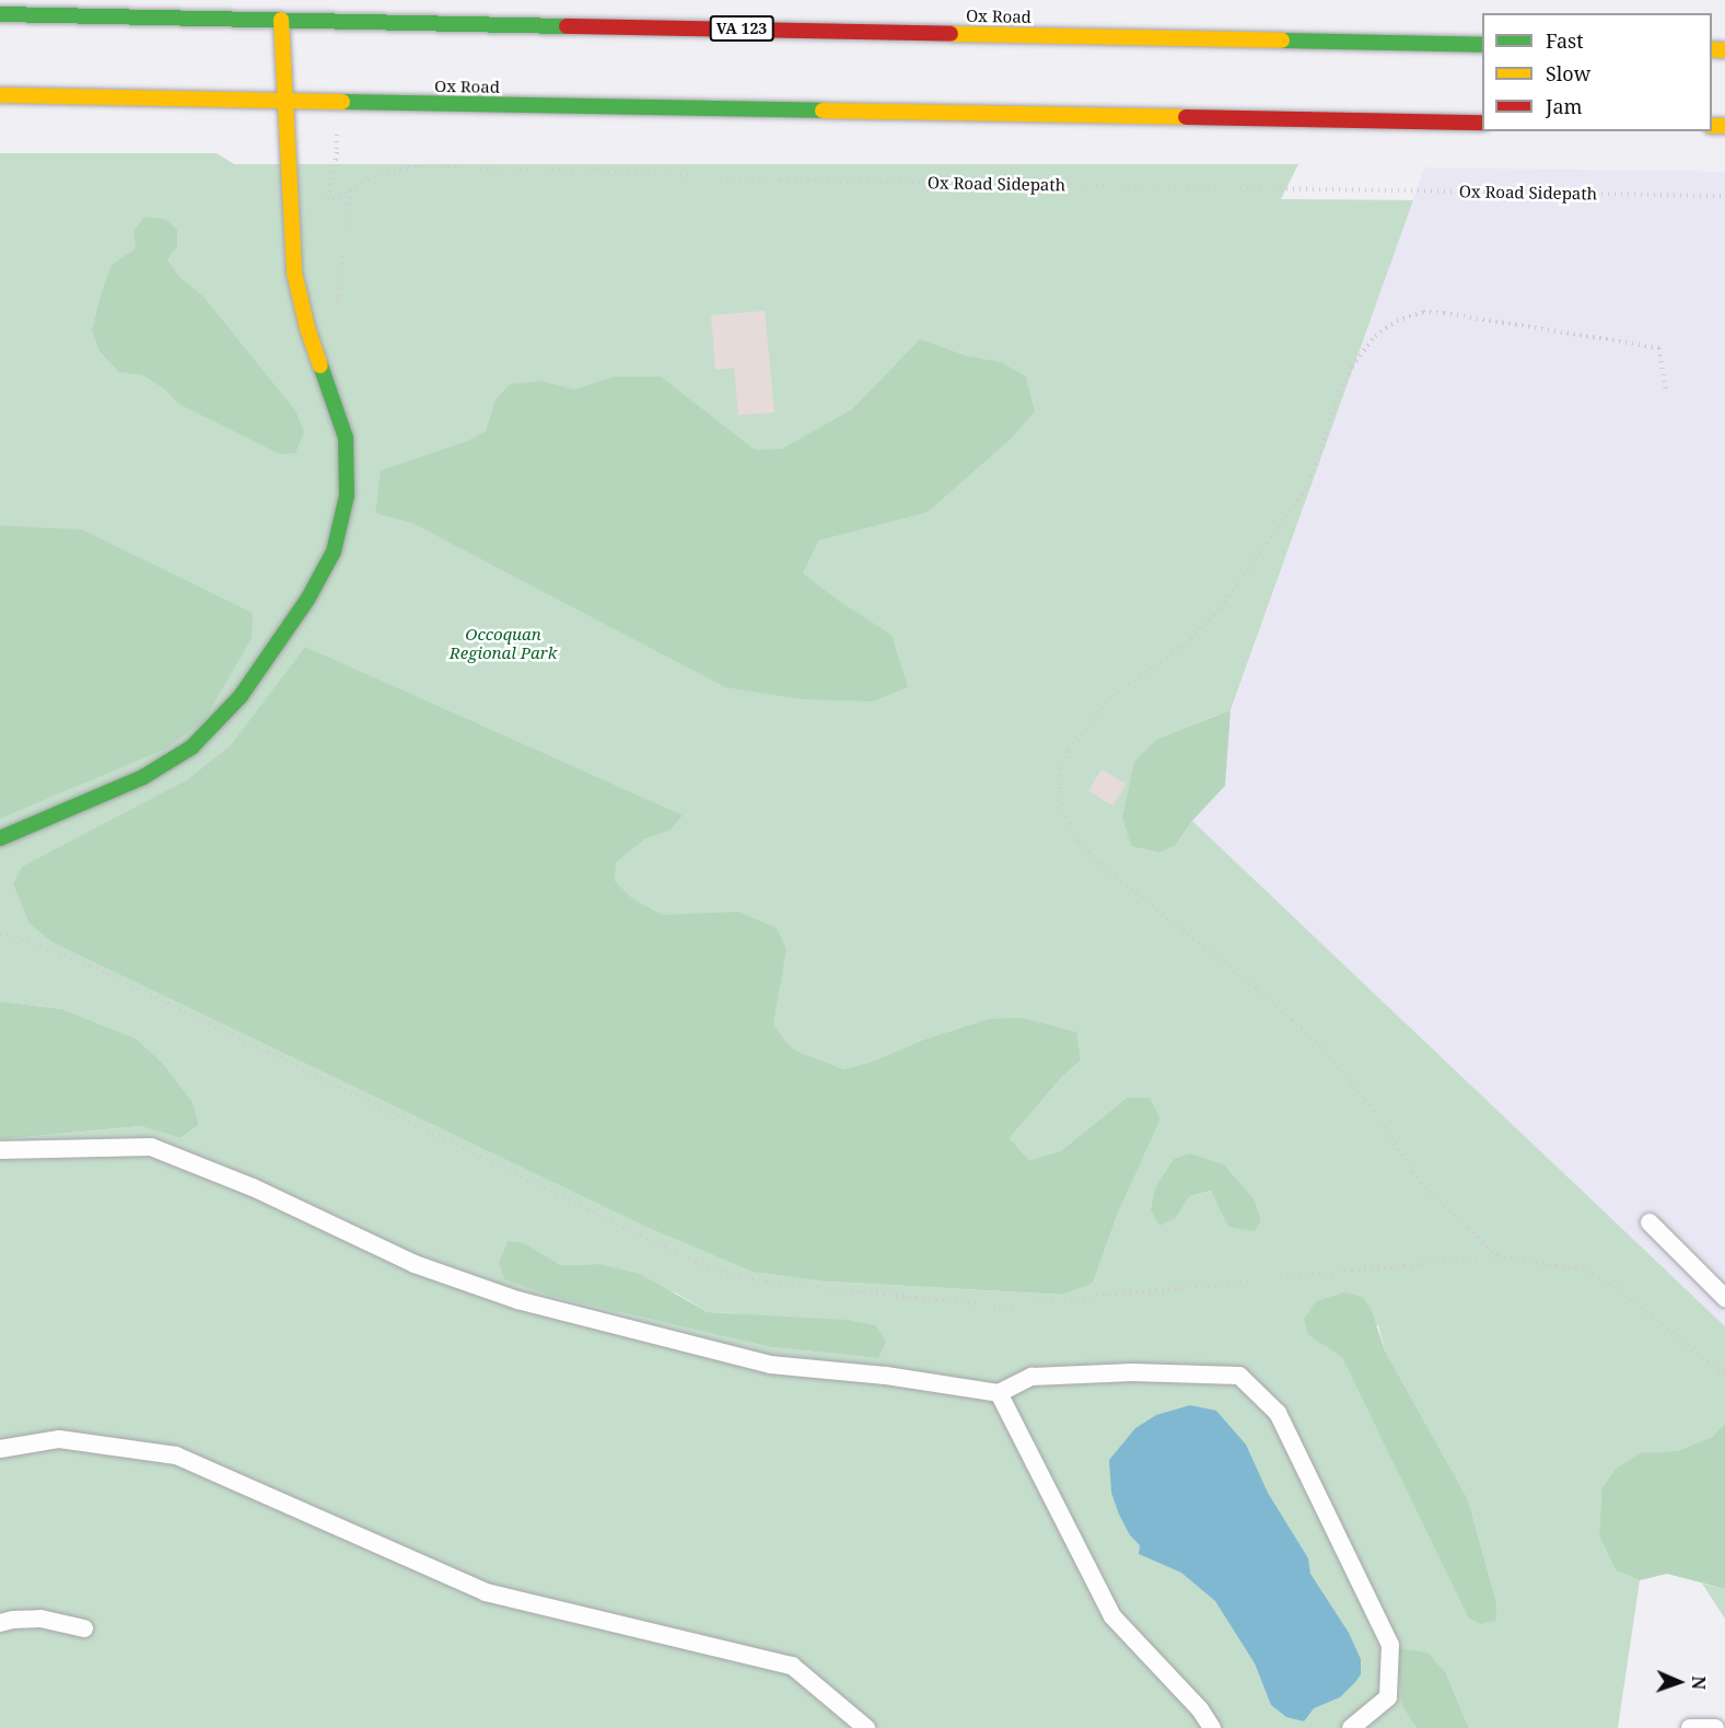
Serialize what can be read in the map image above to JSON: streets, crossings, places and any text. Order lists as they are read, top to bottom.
{
  "streets": {
    "main road": ["Ox Road", "VA 123"],
    "path": ["Ox Road Sidepath"]
  },
  "parks": ["Occoquan Regional Park"],
  "legend": ["Fast", "Slow", "Jam"],
  "north": "right"
}
